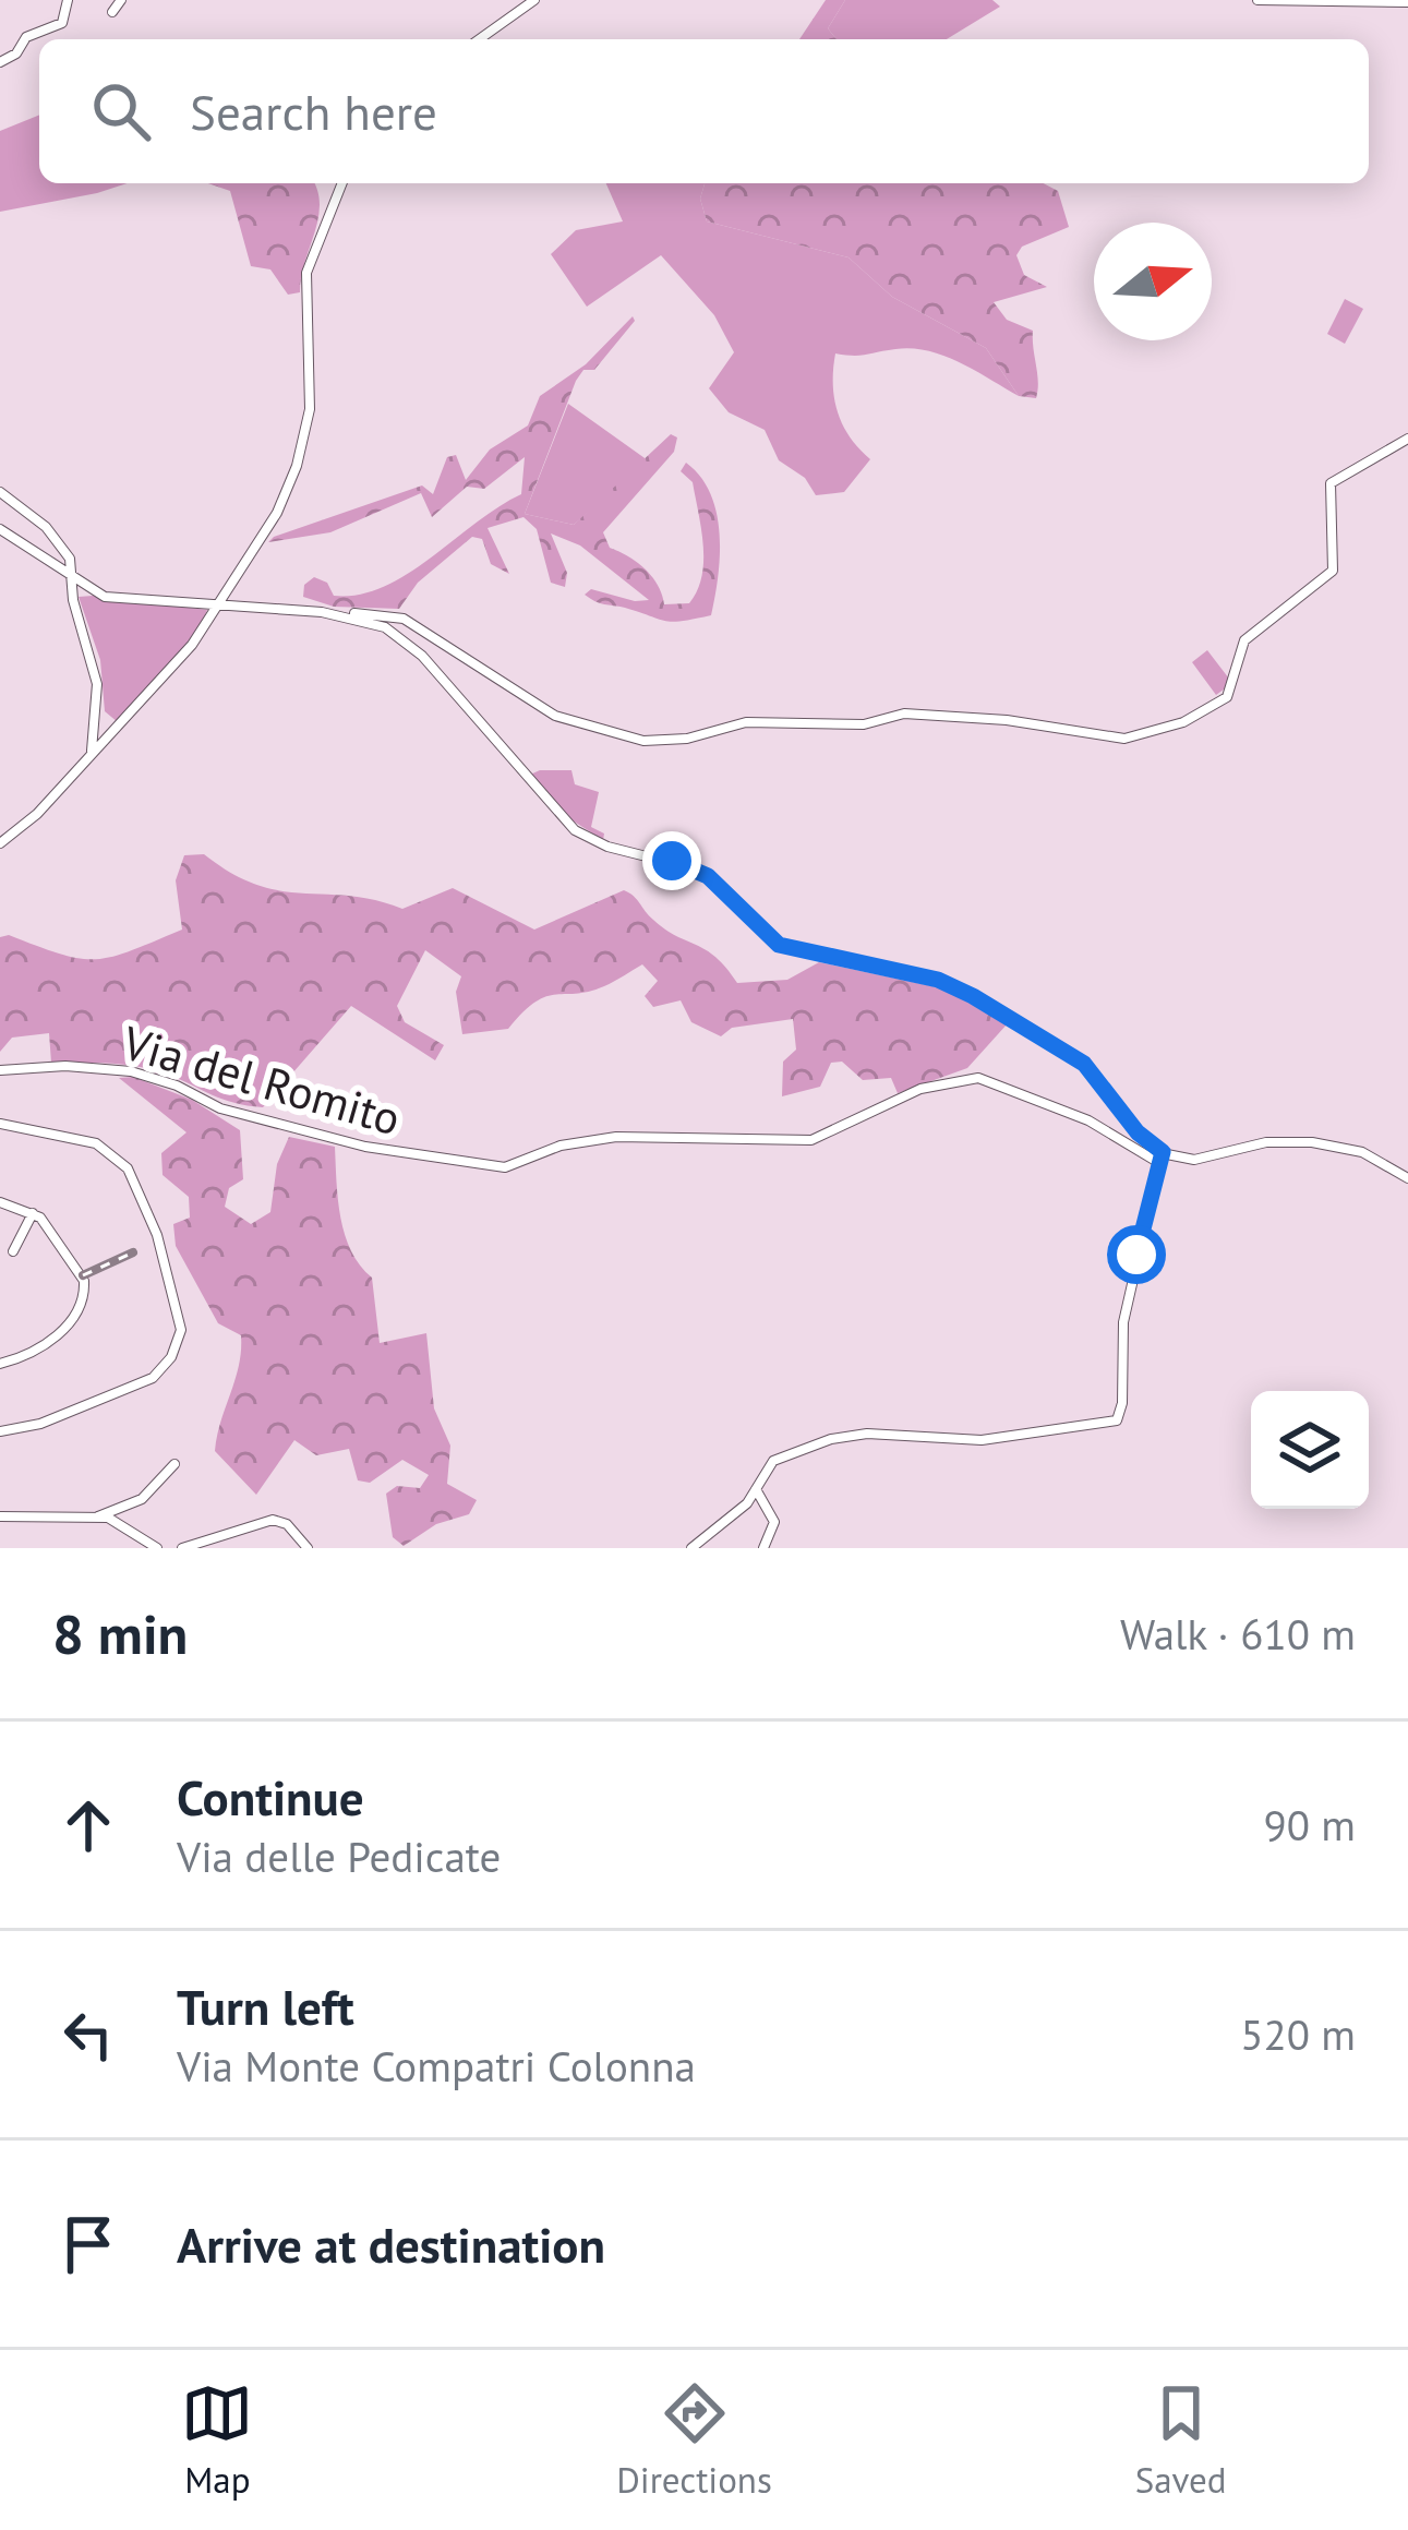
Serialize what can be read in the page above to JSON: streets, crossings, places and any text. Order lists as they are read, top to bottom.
{
  "streets": {
    "street": ["Via del Romito"]
  },
  "north": "right",
  "page": {
    "search": "Search here",
    "heading": ["8 min", "Walk · 610 m"],
    "list": [
      ["Continue", "Via delle Pedicate", "90 m"],
      ["Turn left", "Via Monte Compatri Colonna", "520 m"],
      "Arrive at destination"
    ],
    "nav": ["Map", "Directions", "Saved"]
  }
}
